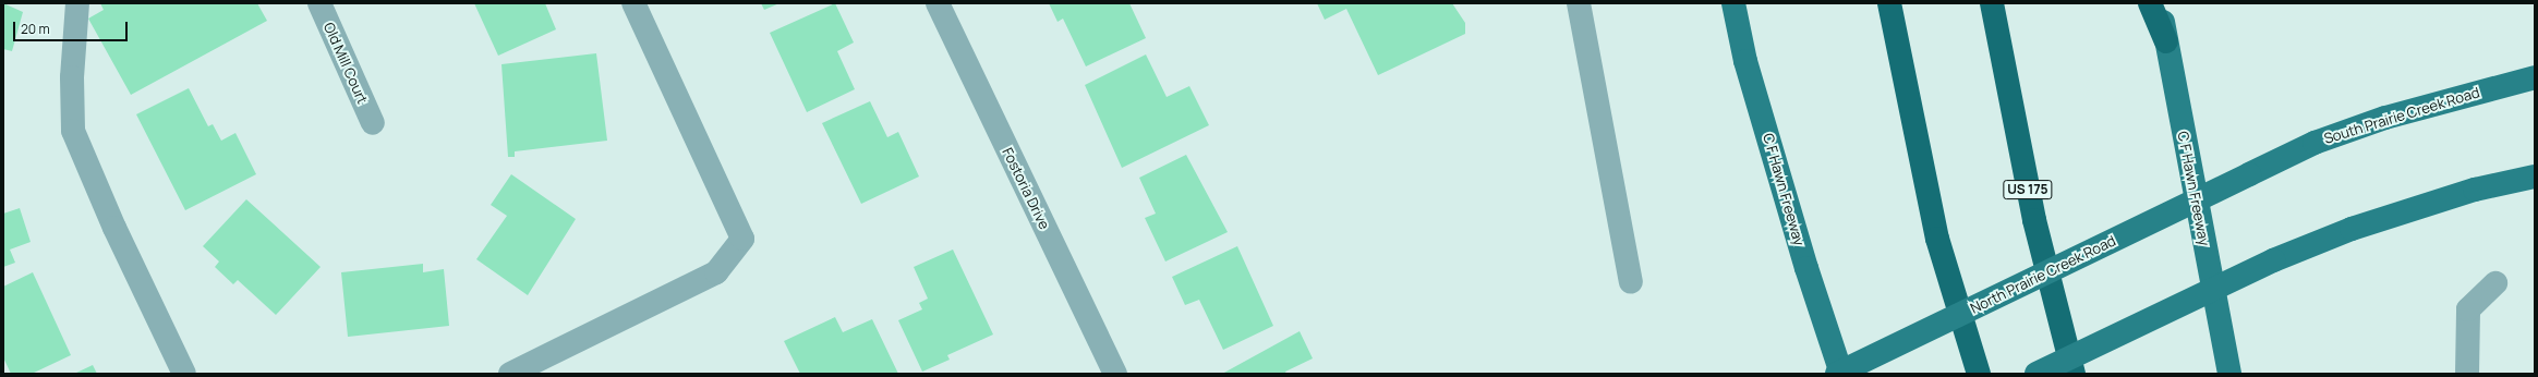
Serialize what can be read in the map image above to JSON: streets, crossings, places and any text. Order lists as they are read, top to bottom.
{
  "streets": {
    "highway": ["US 175"],
    "main road": ["South Prairie Creek Road", "C F Hawn Freeway", "North Prairie Creek Road"],
    "street": ["Old Mill Court", "Fostoria Drive"]
  },
  "crossings": [
    ["South Prairie Creek Road", "North Prairie Creek Road"]
  ],
  "scale_bar": "20 m"
}
